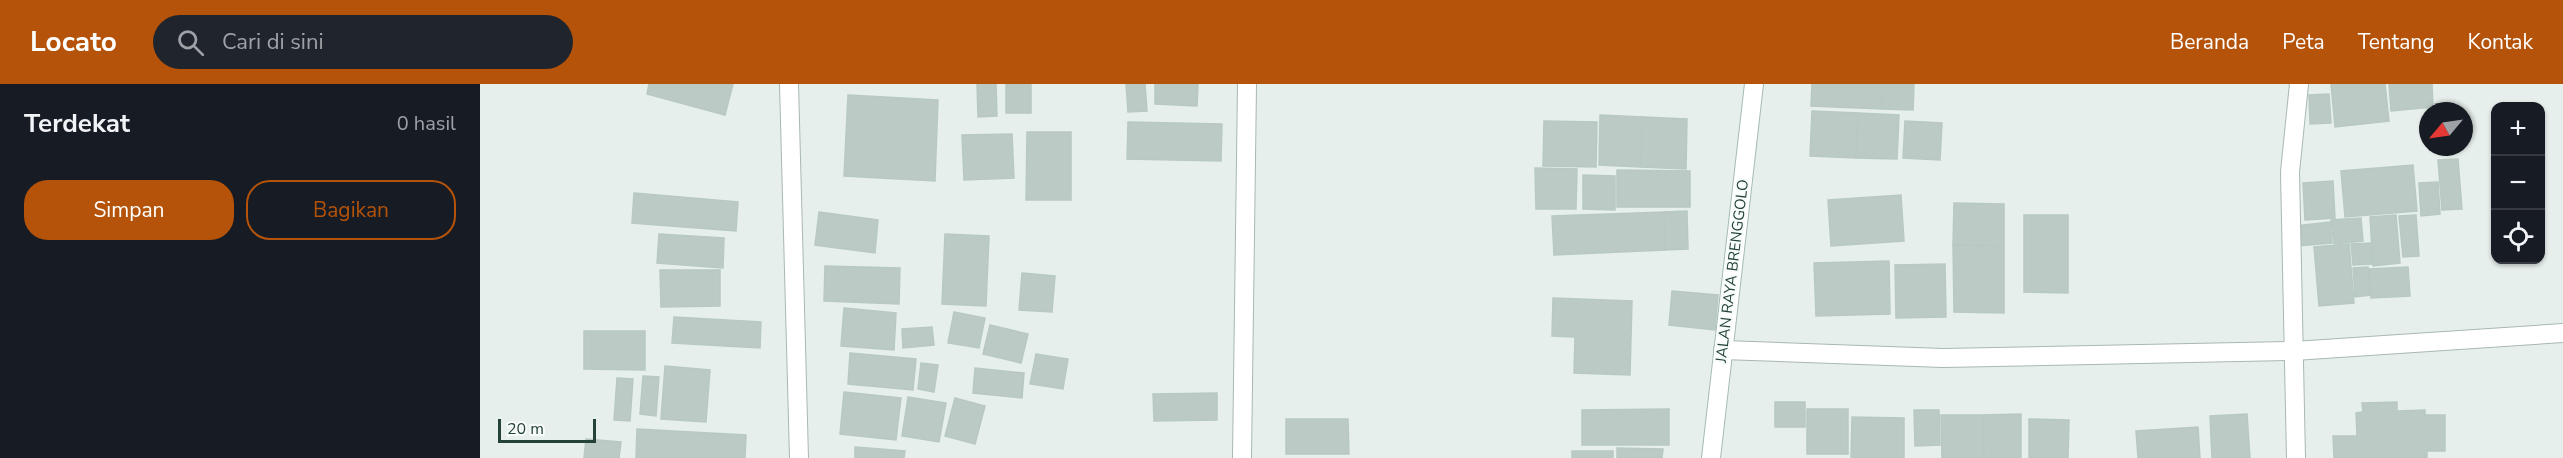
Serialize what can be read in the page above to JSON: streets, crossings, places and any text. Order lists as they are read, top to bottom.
{
  "streets": {
    "street": ["JALAN RAYA BRENGGOLO"]
  },
  "scale_bar": "20 m",
  "north": "bottom left",
  "page": {
    "header": "Locato",
    "search": "Cari di sini",
    "nav": [
      "Beranda",
      "Peta",
      "Tentang",
      "Kontak"
    ],
    "heading": ["Terdekat", "0 hasil"],
    "map_buttons": ["+", "−"],
    "buttons": ["Simpan", "Bagikan"],
    "scale": "20 m"
  }
}
